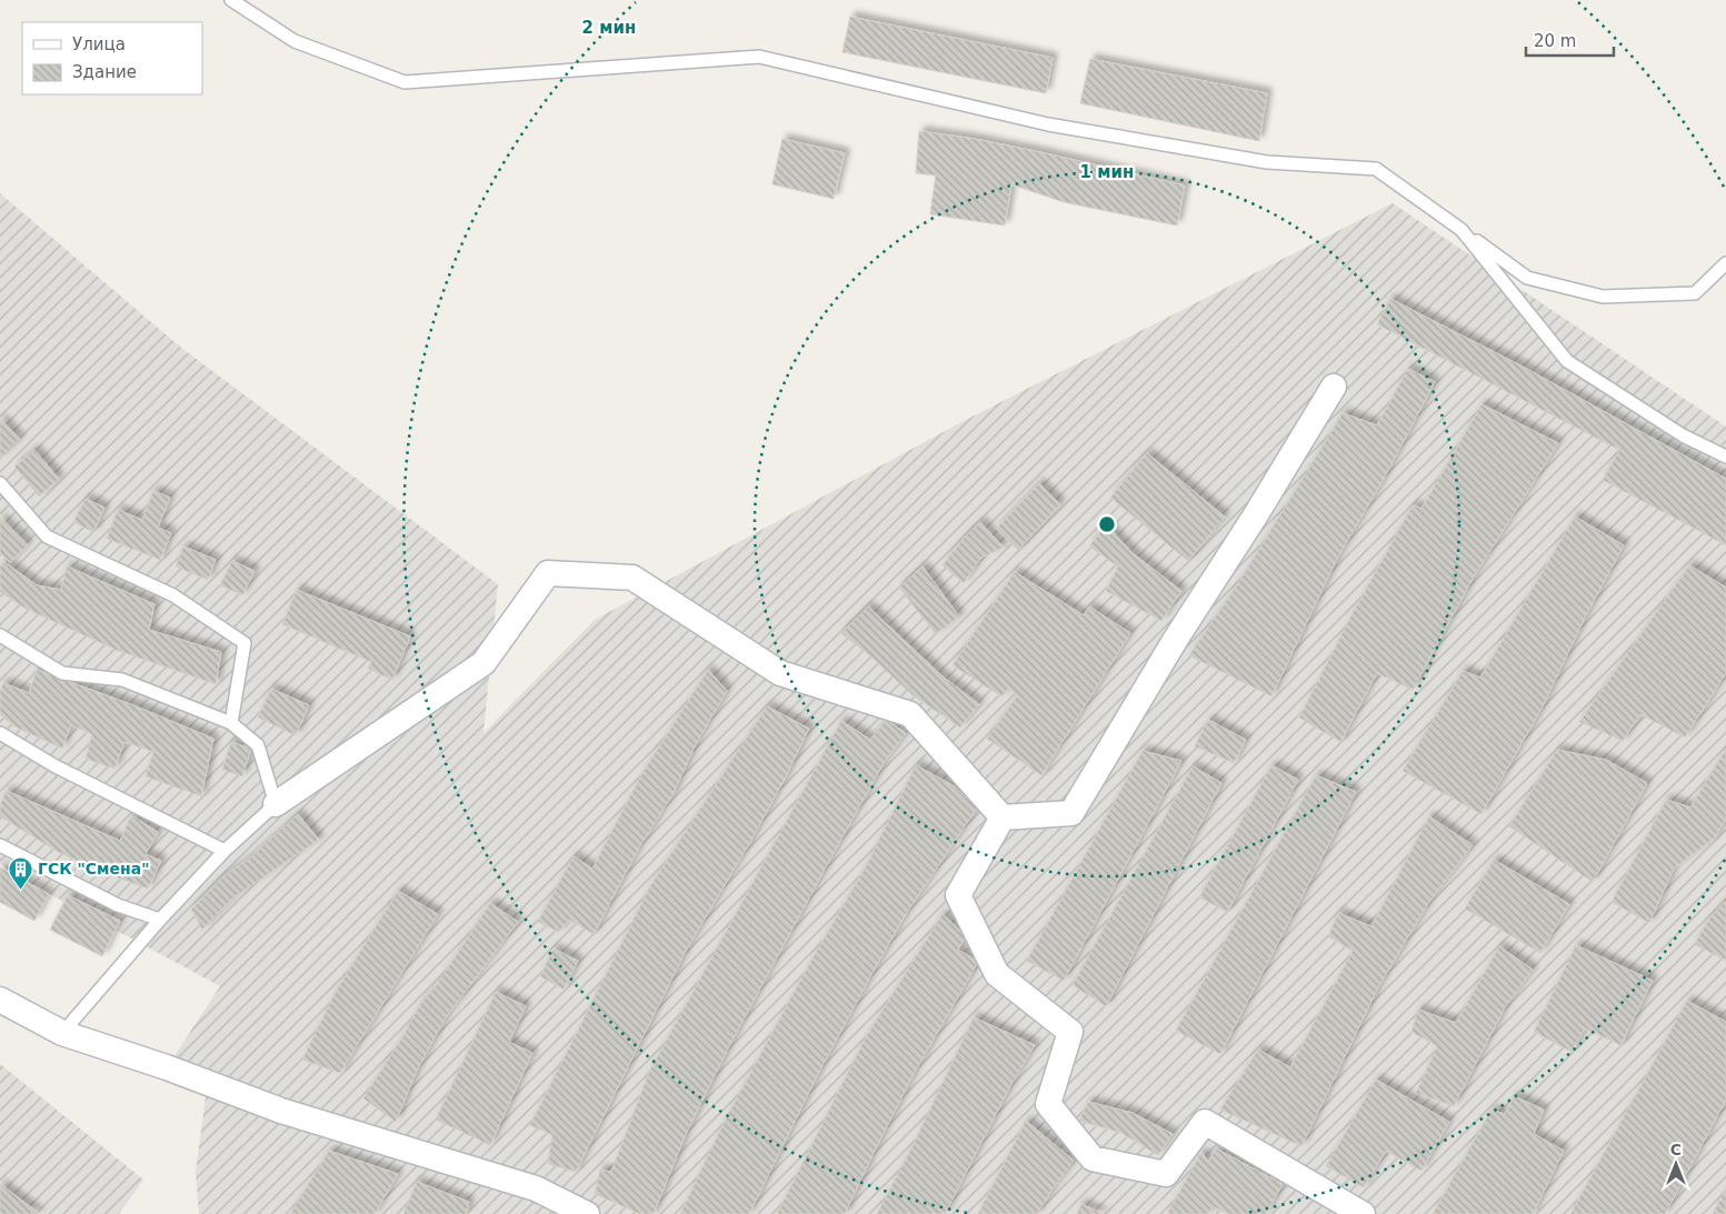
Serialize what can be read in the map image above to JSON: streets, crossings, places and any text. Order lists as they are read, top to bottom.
{
  "places": {
    "building": ["ГСК \"Смена\""]
  },
  "legend": ["Улица", "Здание"],
  "scale_bar": "20 m",
  "north": "top",
  "rings": ["2 мин", "1 мин"]
}
